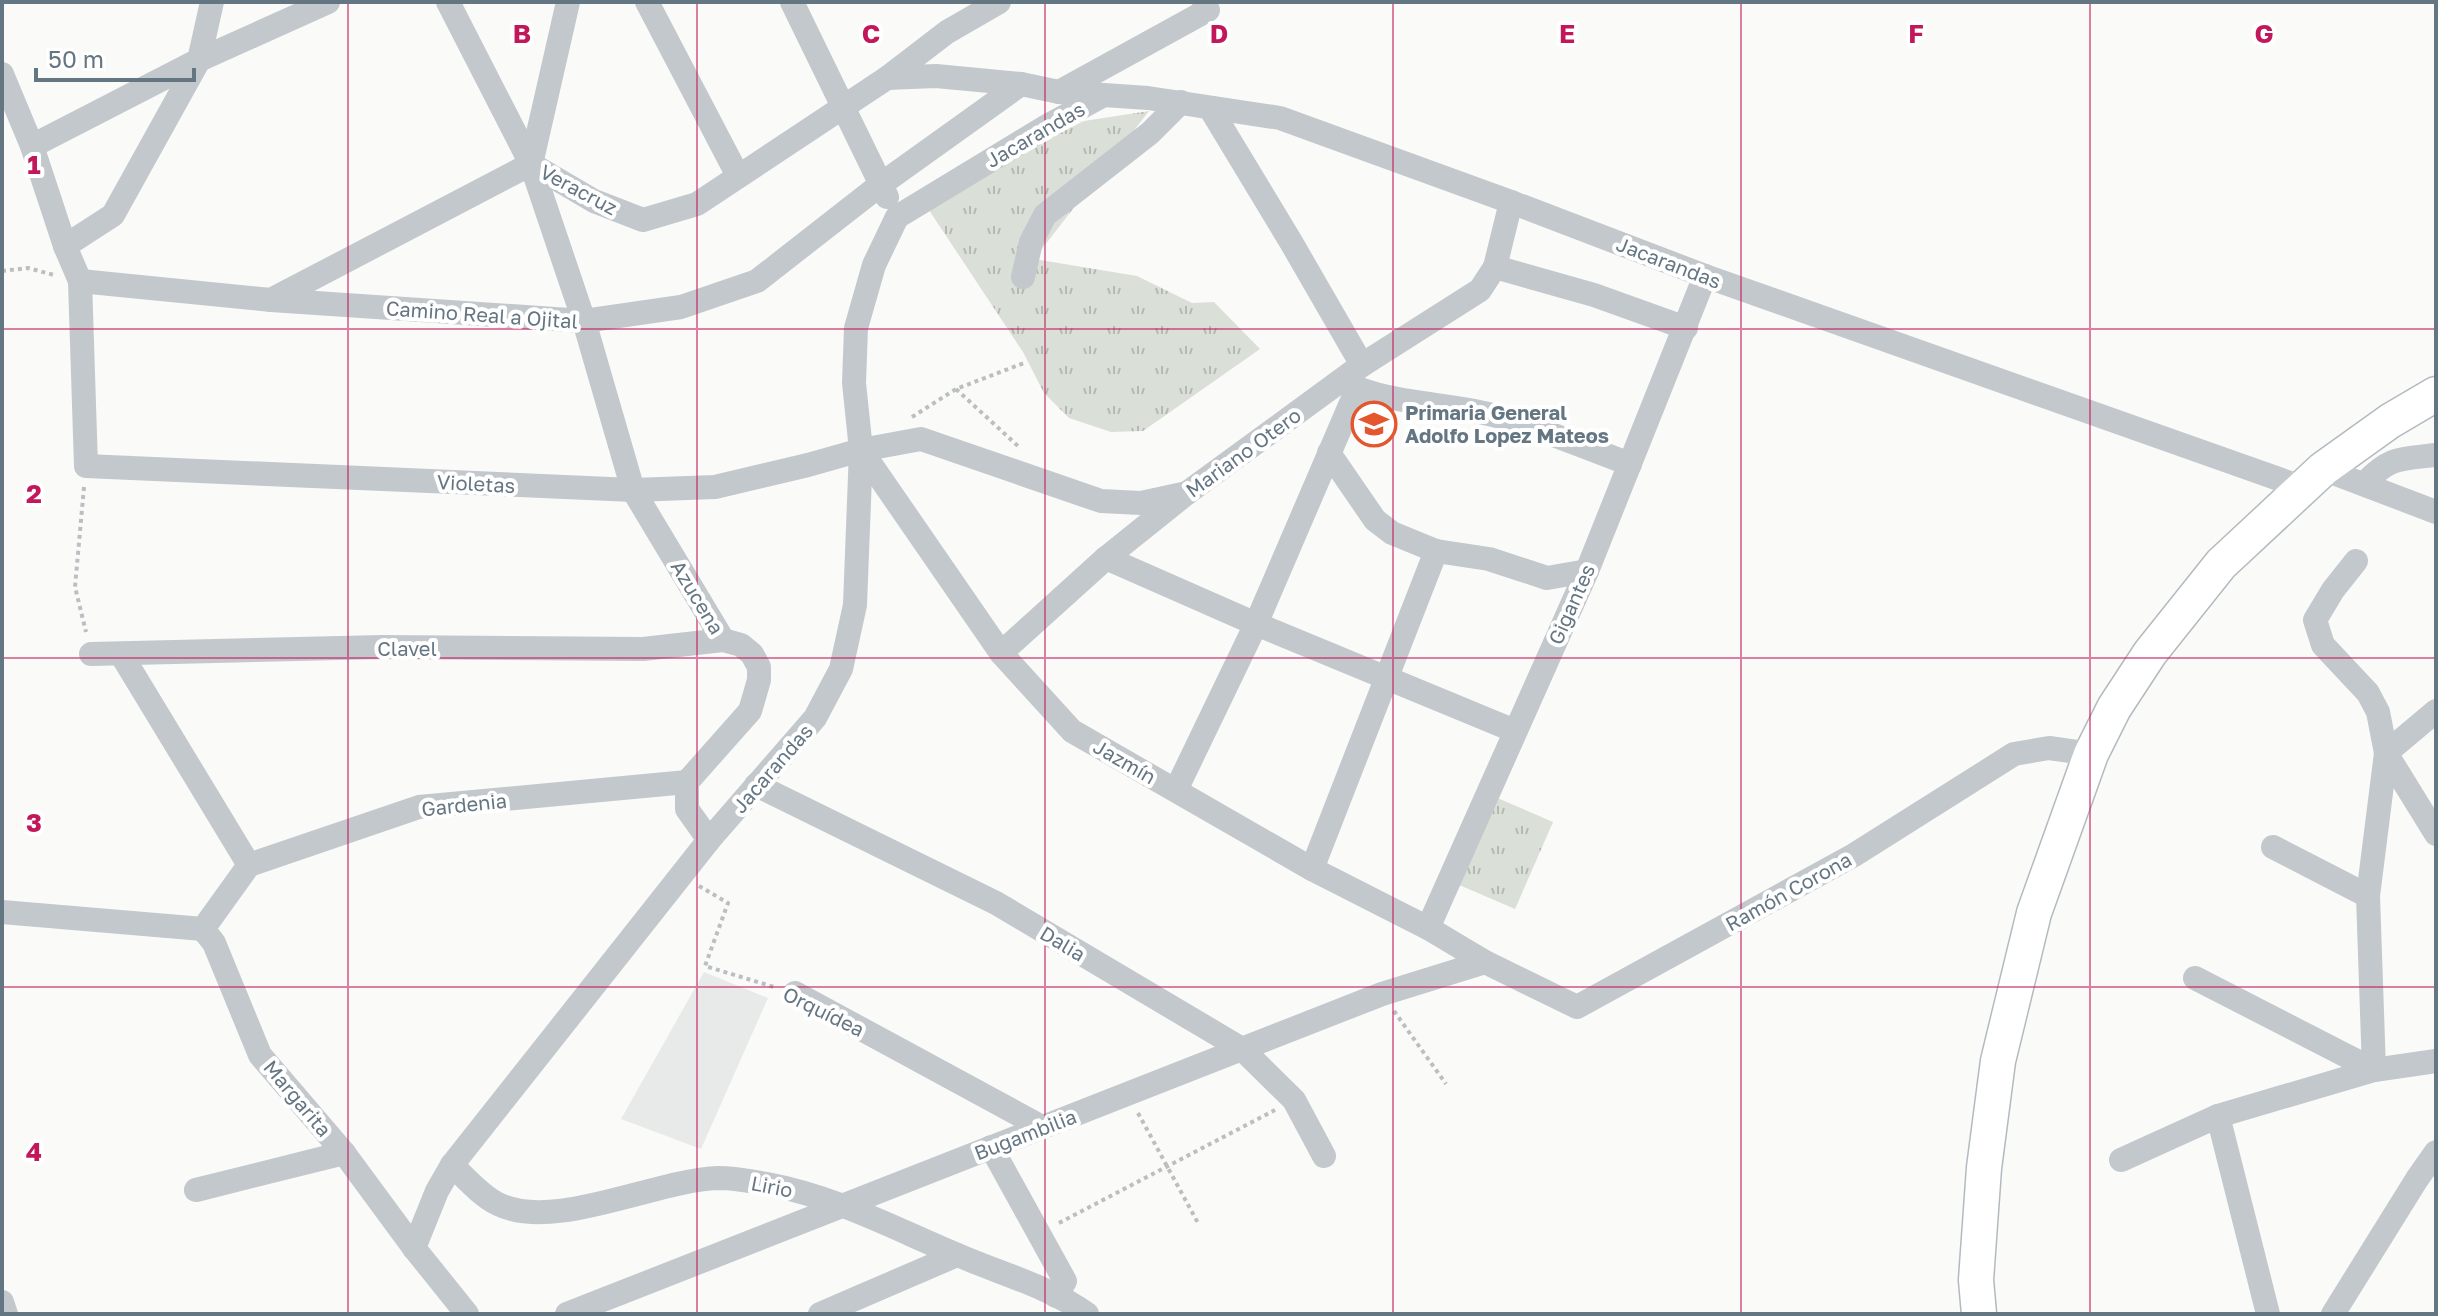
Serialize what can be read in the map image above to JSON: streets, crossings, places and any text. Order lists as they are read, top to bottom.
{
  "streets": {
    "street": [
      "Jacarandas",
      "Veracruz",
      "Camino Real a Ojital",
      "Mariano Otero",
      "Violetas",
      "Azucena",
      "Gigantes",
      "Clavel",
      "Jazmín",
      "Gardenia",
      "Ramón Corona",
      "Dalia",
      "Orquídea",
      "Margarita",
      "Bugambilia",
      "Lirio"
    ]
  },
  "crossings": [
    ["Jacarandas", "Mariano Otero"],
    ["Jacarandas", "Violetas"],
    ["Jacarandas", "Gigantes"],
    ["Jacarandas", "Jazmín"],
    ["Jacarandas", "Dalia"],
    ["Jacarandas", "Orquídea"],
    ["Jacarandas", "Margarita"],
    ["Jacarandas", "Lirio"],
    ["Veracruz", "Camino Real a Ojital"],
    ["Veracruz", "Azucena"],
    ["Camino Real a Ojital", "Azucena"],
    ["Mariano Otero", "Violetas"],
    ["Mariano Otero", "Jazmín"],
    ["Violetas", "Azucena"],
    ["Violetas", "Jazmín"],
    ["Azucena", "Clavel"],
    ["Azucena", "Gardenia"],
    ["Gigantes", "Jazmín"],
    ["Jazmín", "Ramón Corona"],
    ["Jazmín", "Bugambilia"],
    ["Ramón Corona", "Bugambilia"],
    ["Dalia", "Bugambilia"],
    ["Orquídea", "Bugambilia"],
    ["Bugambilia", "Lirio"]
  ],
  "places": {
    "school or university": ["Primaria General Adolfo Lopez Mateos"]
  },
  "scale_bar": "50 m",
  "grid": {
    "columns": [
      "B",
      "C",
      "D",
      "E",
      "F",
      "G"
    ],
    "rows": [
      "1",
      "2",
      "3",
      "4"
    ]
  }
}
